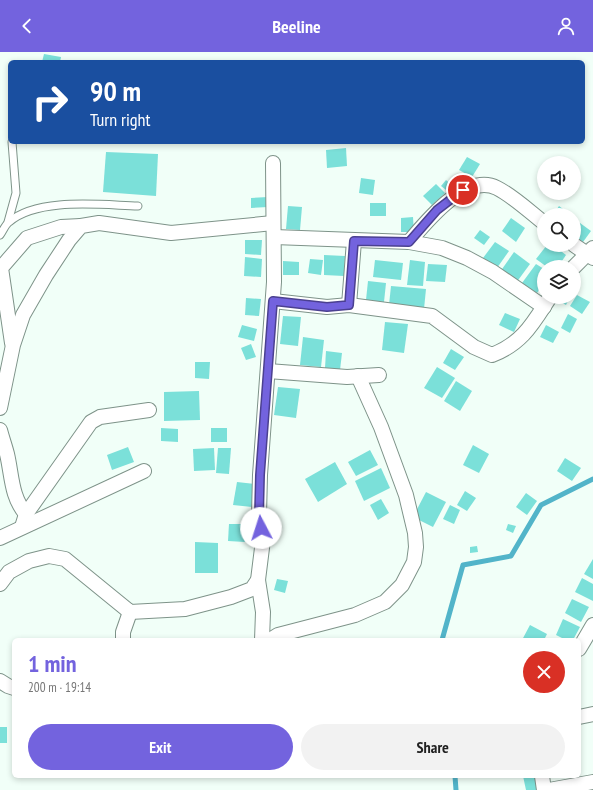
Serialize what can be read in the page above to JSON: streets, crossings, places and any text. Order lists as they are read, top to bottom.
{
  "page": {
    "header": "Beeline",
    "turn": ["90 m", "Turn right"],
    "heading": ["1 min", "200 m · 19:14"],
    "buttons": ["Exit", "Share"]
  }
}
